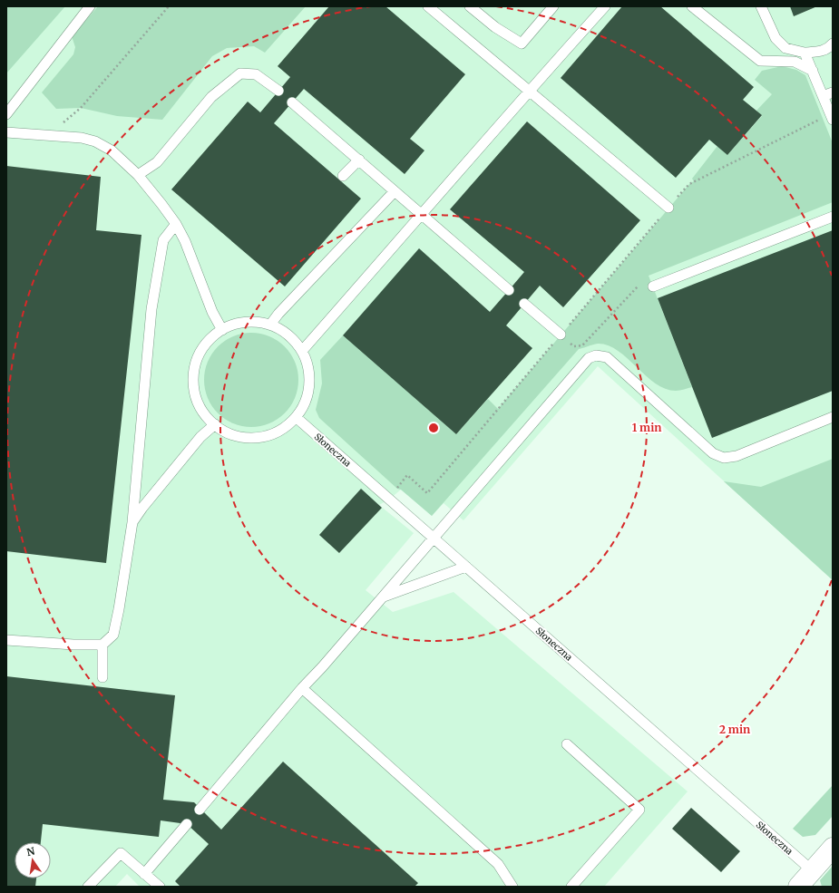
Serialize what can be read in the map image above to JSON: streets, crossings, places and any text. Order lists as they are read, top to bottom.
{
  "streets": {
    "street": ["Słoneczna"]
  },
  "north": "top",
  "rings": ["1 min", "2 min"]
}
